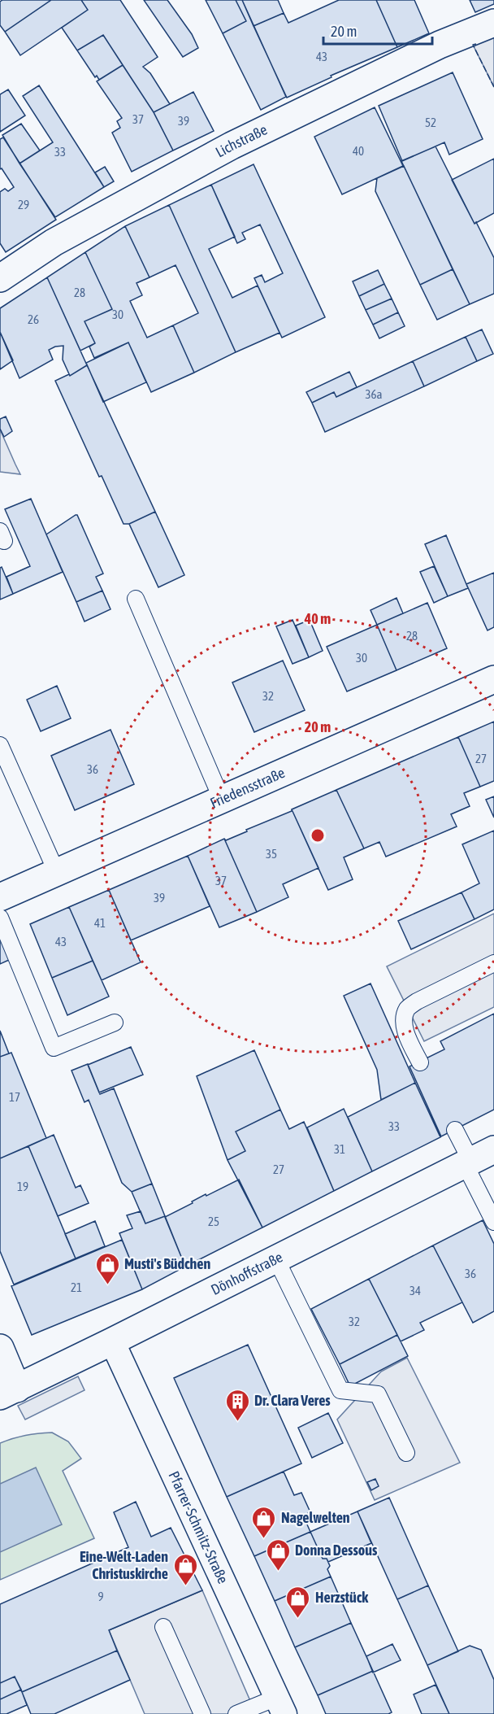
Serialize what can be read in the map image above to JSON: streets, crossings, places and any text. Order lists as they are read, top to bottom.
{
  "streets": {
    "street": [
      "Lichstraße",
      "Friedensstraße",
      "Dönhoffstraße",
      "Pfarrer-Schmitz-Straße"
    ]
  },
  "crossings": [
    ["Dönhoffstraße", "Pfarrer-Schmitz-Straße"]
  ],
  "places": {
    "shop": [
      "Musti's Büdchen",
      "Nagelwelten",
      "Donna Dessous",
      "Eine-Welt-Laden Christuskirche",
      "Herzstück"
    ],
    "building": ["Dr. Clara Veres"]
  },
  "house_numbers": [
    "43",
    "37",
    "39",
    "52",
    "40",
    "33",
    "29",
    "28",
    "30",
    "26",
    "36a",
    "28",
    "30",
    "32",
    "27",
    "36",
    "35",
    "37",
    "39",
    "41",
    "43",
    "17",
    "33",
    "31",
    "27",
    "19",
    "25",
    "36",
    "21",
    "34",
    "32",
    "9"
  ],
  "scale_bar": "20 m",
  "rings": ["40 m", "20 m"]
}
